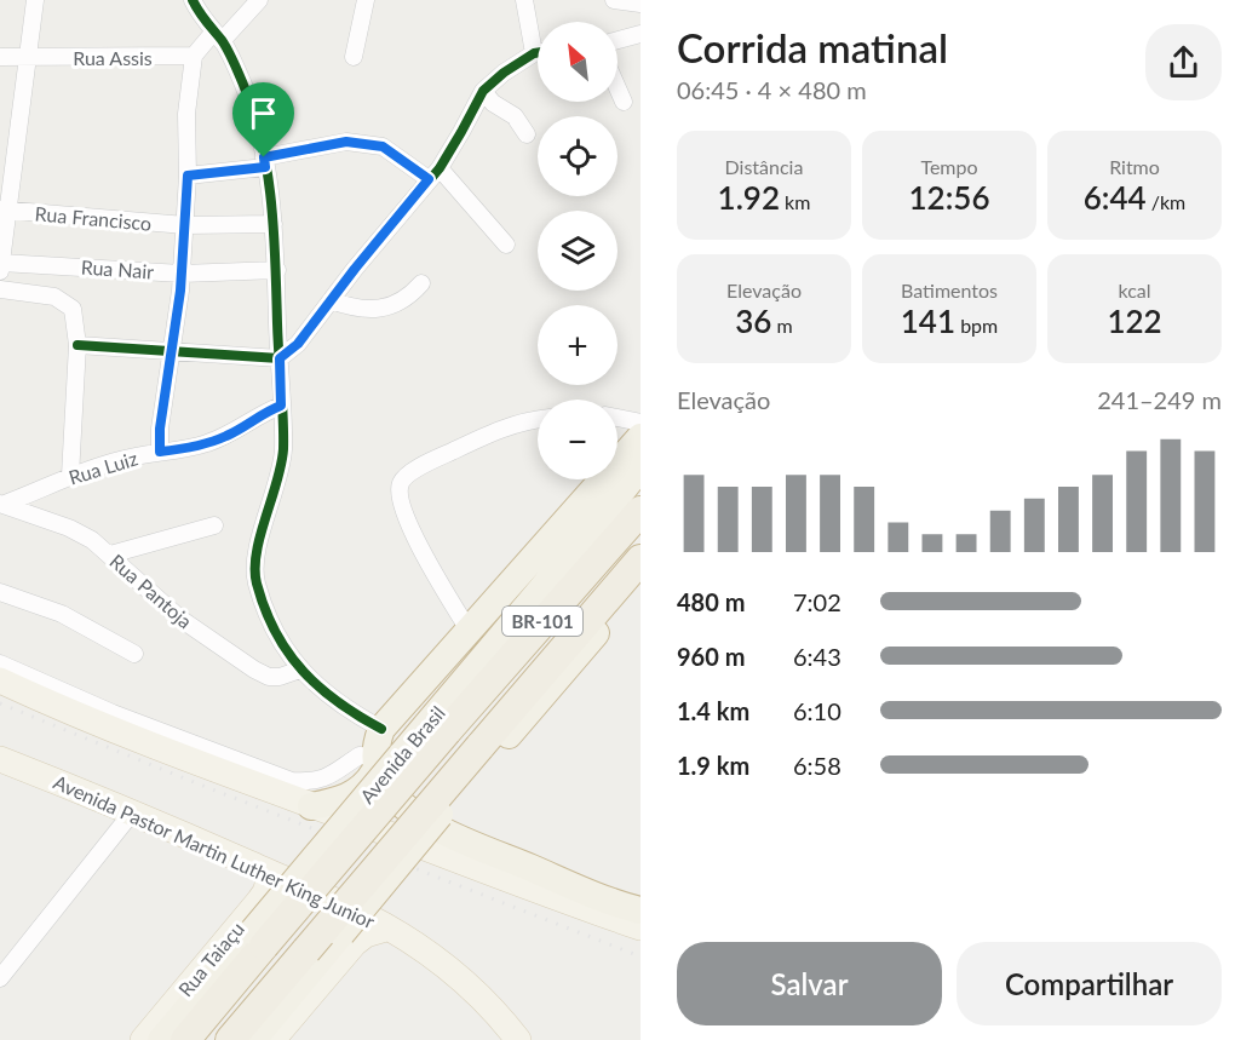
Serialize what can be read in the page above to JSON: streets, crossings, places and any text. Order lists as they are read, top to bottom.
{
  "streets": {
    "highway": ["BR-101", "Avenida Brasil"],
    "main road": ["Avenida Pastor Martin Luther King Junior", "Rua Taiaçu"],
    "street": [
      "Rua Assis",
      "Rua Francisco",
      "Rua Nair",
      "Rua Luiz",
      "Rua Pantoja"
    ]
  },
  "crossings": [
    ["Rua Luiz", "Rua Pantoja"],
    ["Avenida Pastor Martin Luther King Junior", "Rua Taiaçu"]
  ],
  "north": "top left",
  "page": {
    "heading": ["Corrida matinal", "06:45 · 4 × 480 m"],
    "map_buttons": ["+", "−"],
    "stats": [
      ["Distância", "1.92 km"],
      ["Tempo", "12:56"],
      ["Ritmo", "6:44 /km"],
      ["Elevação", "36 m"],
      ["Batimentos", "141 bpm"],
      ["kcal", "122"]
    ],
    "chart": ["Elevação", "241–249 m"],
    "list": [
      {
        "name": "480 m",
        "note": "7:02"
      },
      {
        "name": "960 m",
        "note": "6:43"
      },
      {
        "name": "1.4 km",
        "note": "6:10"
      },
      {
        "name": "1.9 km",
        "note": "6:58"
      }
    ],
    "buttons": ["Salvar", "Compartilhar"]
  }
}
